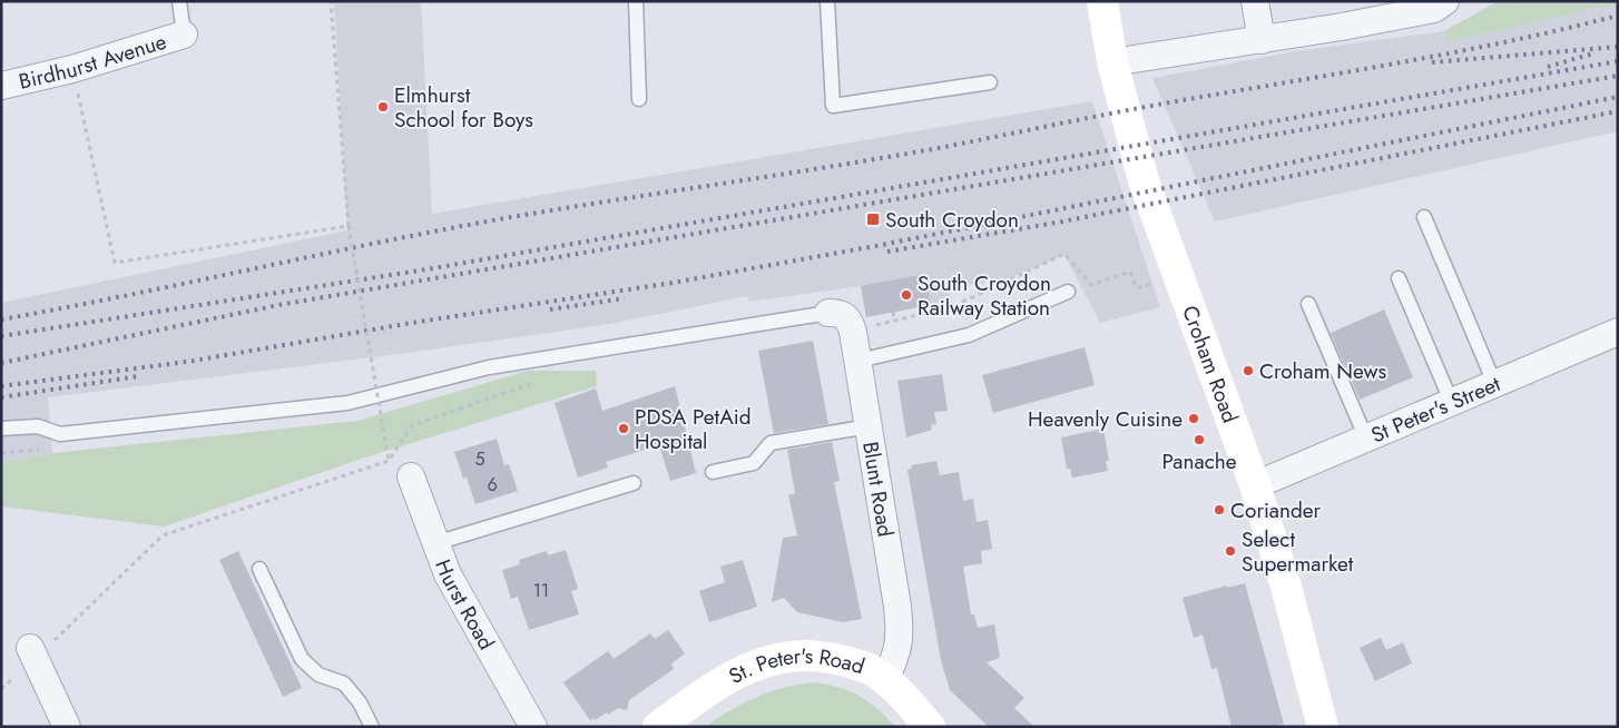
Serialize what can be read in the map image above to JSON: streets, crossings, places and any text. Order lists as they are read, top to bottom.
{
  "streets": {
    "main road": ["Croham Road", "St. Peter's Road"],
    "street": [
      "Birdhurst Avenue",
      "St Peter's Street",
      "Blunt Road",
      "Hurst Road"
    ]
  },
  "crossings": [
    ["Croham Road", "St Peter's Street"],
    ["Blunt Road", "St. Peter's Road"]
  ],
  "places": {
    "other": [
      "Elmhurst School for Boys",
      "South Croydon Railway Station",
      "Croham News",
      "Heavenly Cuisine",
      "PDSA PetAid Hospital",
      "Panache",
      "Coriander",
      "Select Supermarket"
    ],
    "transit": ["South Croydon"]
  },
  "house_numbers": ["5", "6", "11"]
}
